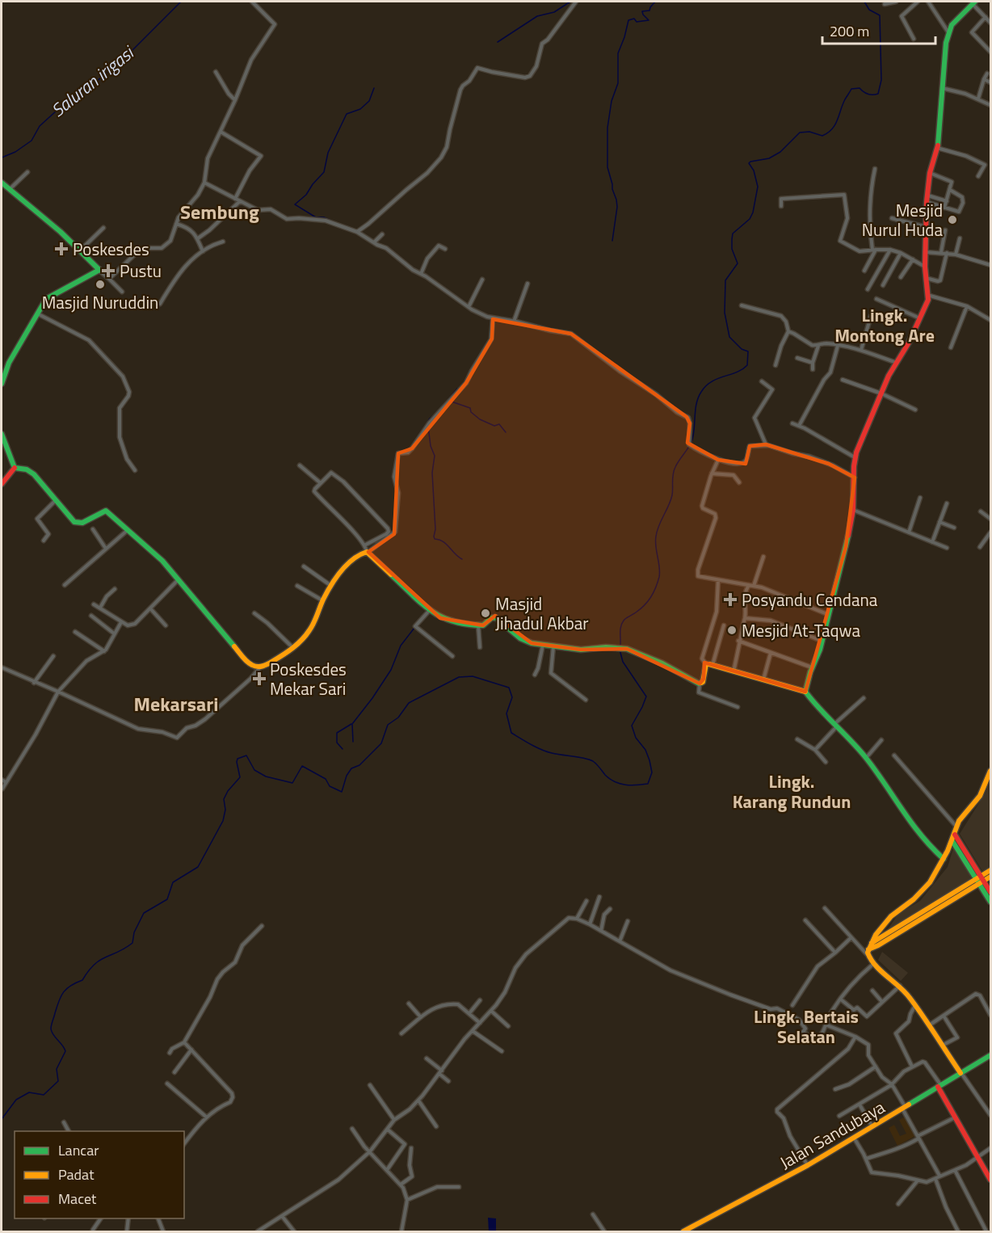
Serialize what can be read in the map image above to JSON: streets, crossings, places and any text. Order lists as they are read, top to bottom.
{
  "streets": {
    "main road": ["Jalan Sandubaya"]
  },
  "districts": [
    "Sembung",
    "Lingk. Montong Are",
    "Mekarsari",
    "Lingk. Karang Rundun",
    "Lingk. Bertais Selatan"
  ],
  "water": ["Saluran irigasi"],
  "places": {
    "other": [
      "Mesjid Nurul Huda",
      "Masjid Nuruddin",
      "Masjid Jihadul Akbar",
      "Mesjid At-Taqwa"
    ],
    "health": [
      "Poskesdes",
      "Pustu",
      "Posyandu Cendana",
      "Poskesdes Mekar Sari"
    ]
  },
  "legend": ["Lancar", "Padat", "Macet"],
  "scale_bar": "200 m"
}
